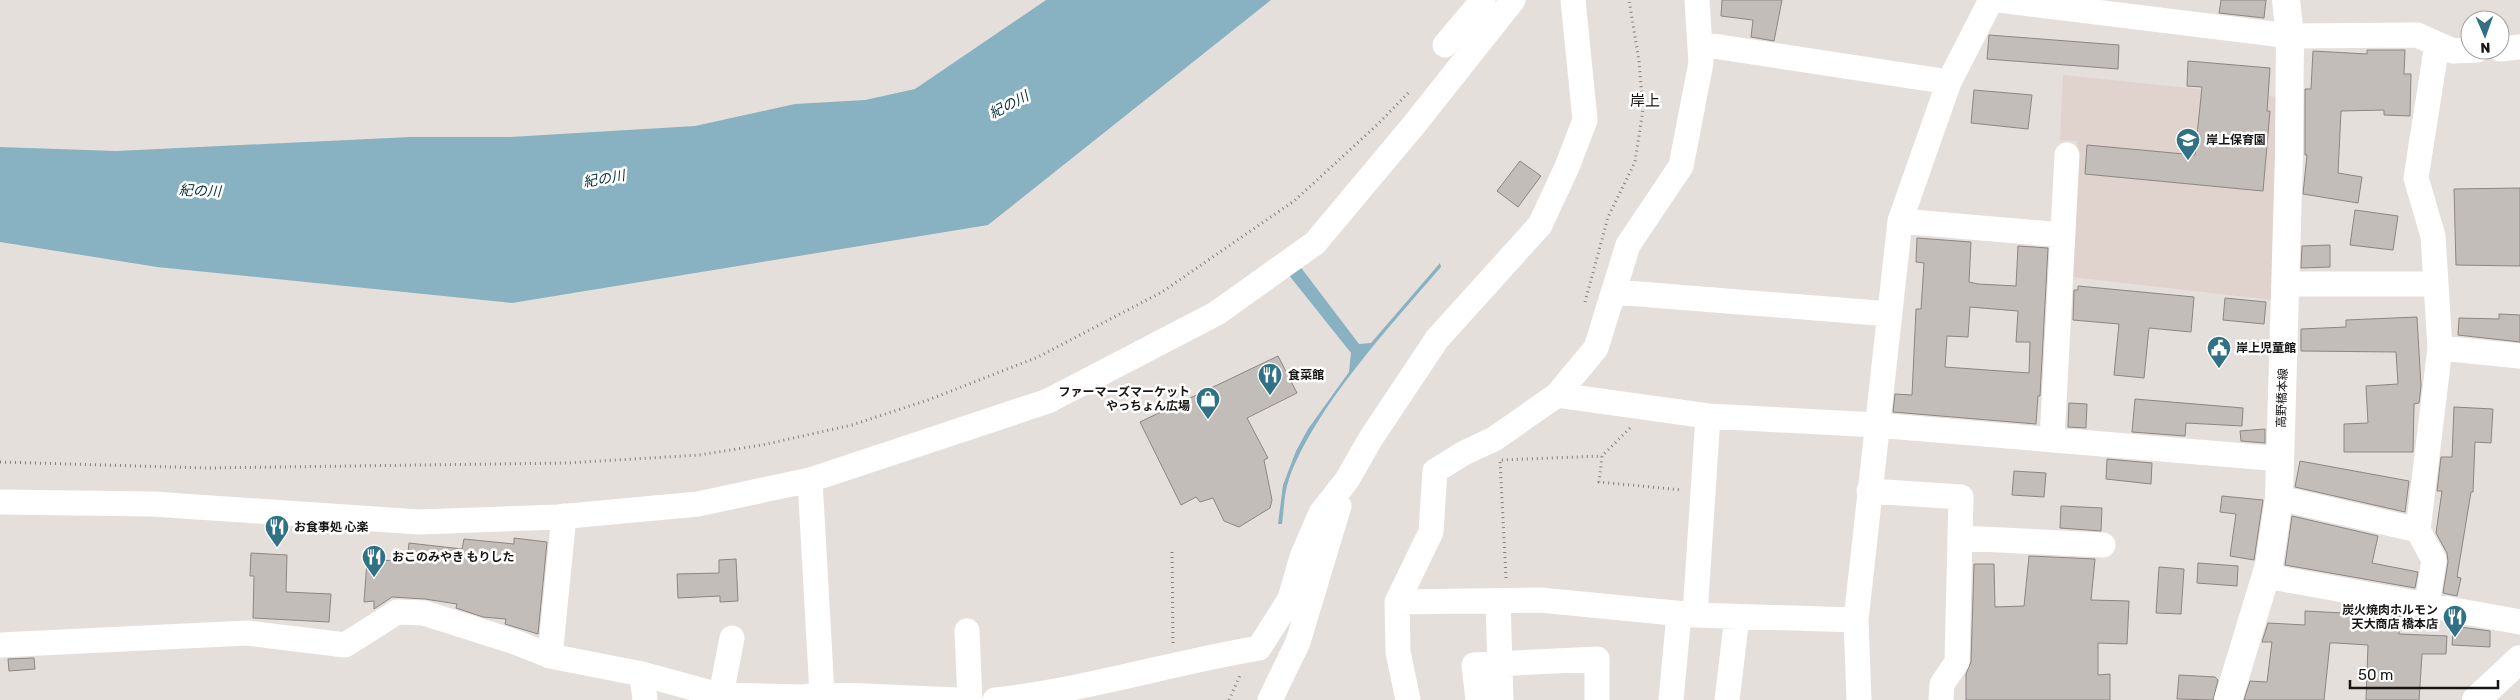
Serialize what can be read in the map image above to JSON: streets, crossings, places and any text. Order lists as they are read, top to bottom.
{
  "streets": {
    "main road": ["高野橋本線"]
  },
  "districts": ["岸上"],
  "water": ["紀の川"],
  "places": {
    "school or university": ["岸上保育園"],
    "public building": ["岸上児童館"],
    "restaurant": [
      "食菜館",
      "お食事処 心楽",
      "おこのみやき もりした",
      "炭火焼肉ホルモン 天大商店 橋本店"
    ],
    "shop": ["ファーマーズマーケット やっちょん広場"]
  },
  "scale_bar": "50 m",
  "north": "bottom"
}
